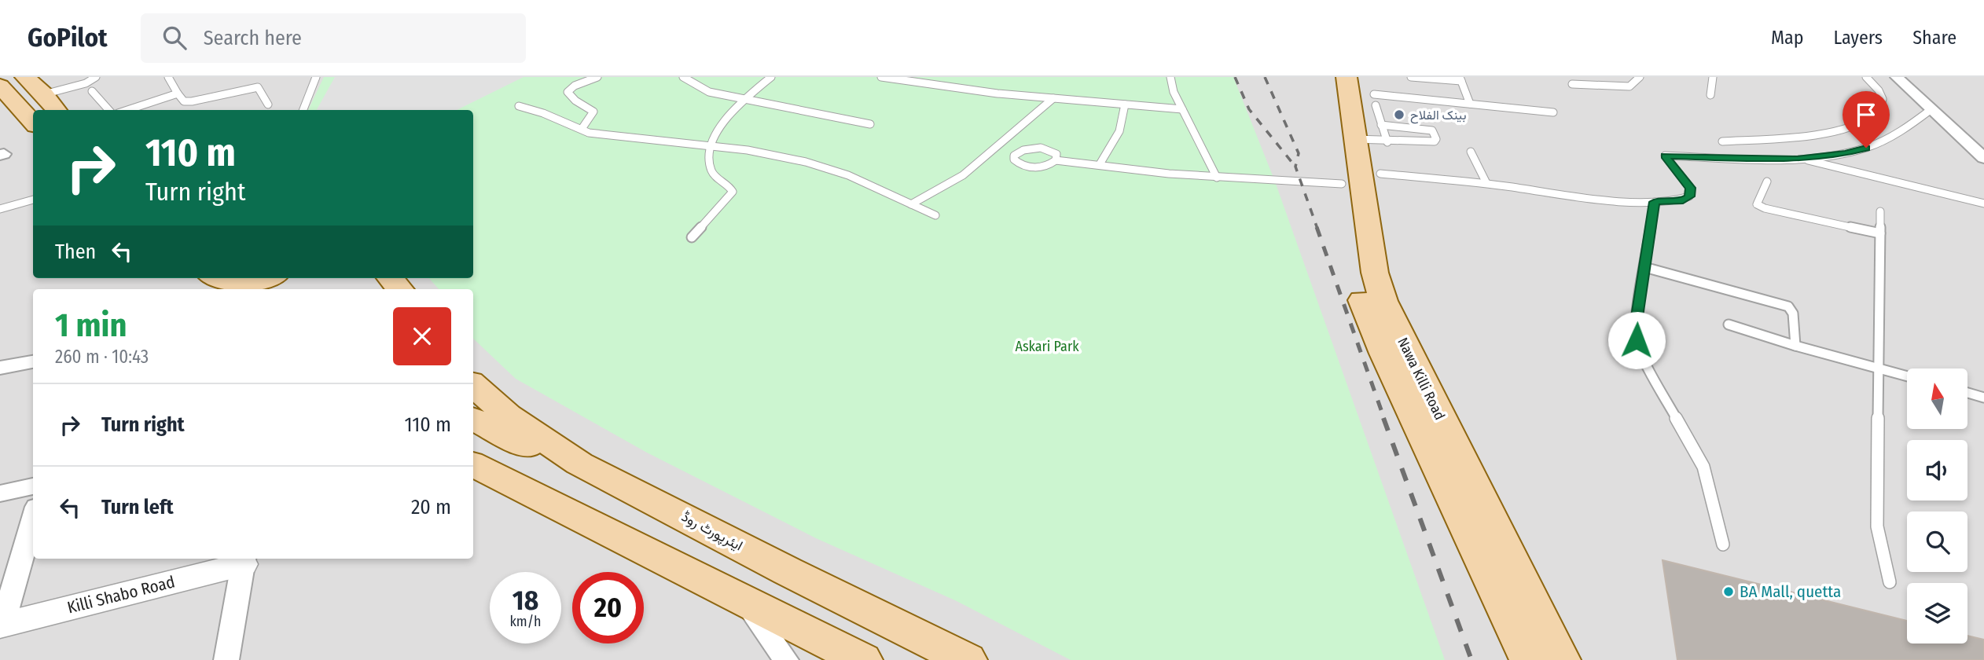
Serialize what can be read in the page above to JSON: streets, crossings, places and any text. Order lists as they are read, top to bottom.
{
  "streets": {
    "main road": ["Nawa Killi Road", "ایئرپورٹ روڈ"],
    "street": ["Killi Shabo Road"]
  },
  "parks": ["Askari Park"],
  "places": ["بینک الفلاح", "BA Mall, quetta"],
  "north": "top",
  "page": {
    "header": "GoPilot",
    "search": "Search here",
    "nav": ["Map", "Layers", "Share"],
    "turn": ["110 m", "Turn right"],
    "then": "Then",
    "heading": ["1 min", "260 m · 10:43"],
    "list": [
      {
        "name": "Turn right",
        "value": "110 m"
      },
      {
        "name": "Turn left",
        "value": "20 m"
      }
    ],
    "speed": "18 km/h",
    "limit": "20"
  }
}
